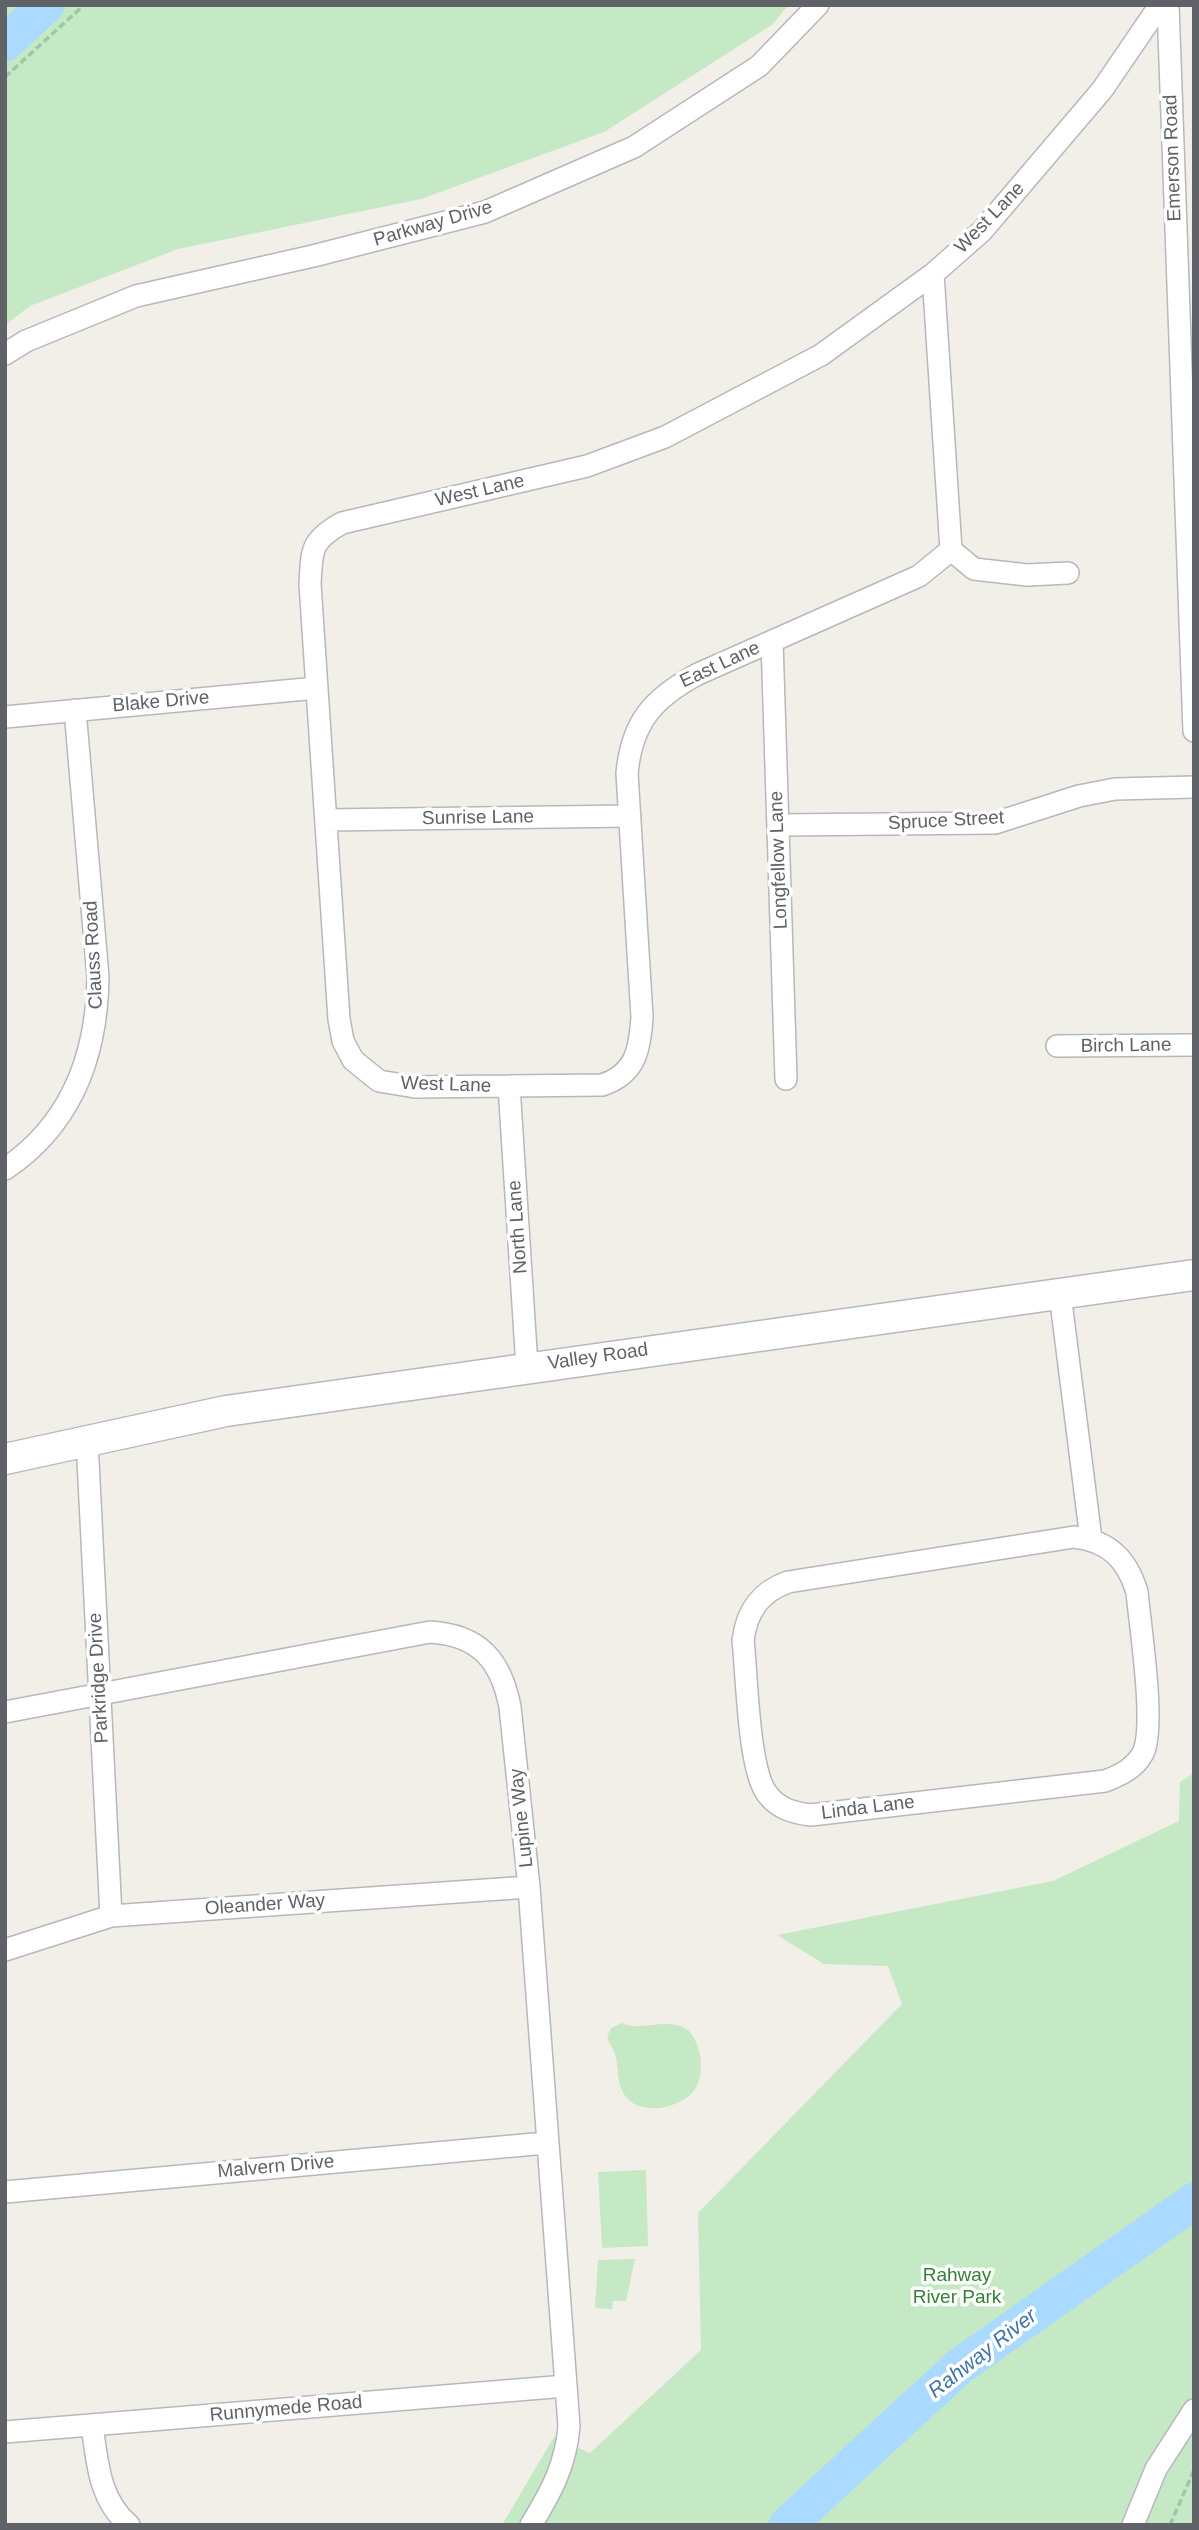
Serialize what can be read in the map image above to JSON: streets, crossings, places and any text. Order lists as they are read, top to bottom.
{
  "streets": {
    "street": [
      "Emerson Road",
      "West Lane",
      "Parkway Drive",
      "East Lane",
      "Blake Drive",
      "Sunrise Lane",
      "Spruce Street",
      "Longfellow Lane",
      "Clauss Road",
      "Birch Lane",
      "North Lane",
      "Valley Road",
      "Parkridge Drive",
      "Linda Lane",
      "Lupine Way",
      "Oleander Way",
      "Malvern Drive",
      "Runnymede Road"
    ]
  },
  "crossings": [
    ["West Lane", "East Lane"],
    ["West Lane", "Blake Drive"],
    ["West Lane", "Sunrise Lane"],
    ["West Lane", "North Lane"],
    ["East Lane", "Sunrise Lane"],
    ["East Lane", "Longfellow Lane"],
    ["East Lane", "North Lane"],
    ["Blake Drive", "Clauss Road"],
    ["Spruce Street", "Longfellow Lane"],
    ["North Lane", "Valley Road"],
    ["Valley Road", "Parkridge Drive"],
    ["Parkridge Drive", "Lupine Way"],
    ["Parkridge Drive", "Oleander Way"],
    ["Lupine Way", "Oleander Way"],
    ["Lupine Way", "Malvern Drive"],
    ["Lupine Way", "Runnymede Road"]
  ],
  "water": ["Rahway River"],
  "parks": ["Rahway River Park"]
}
